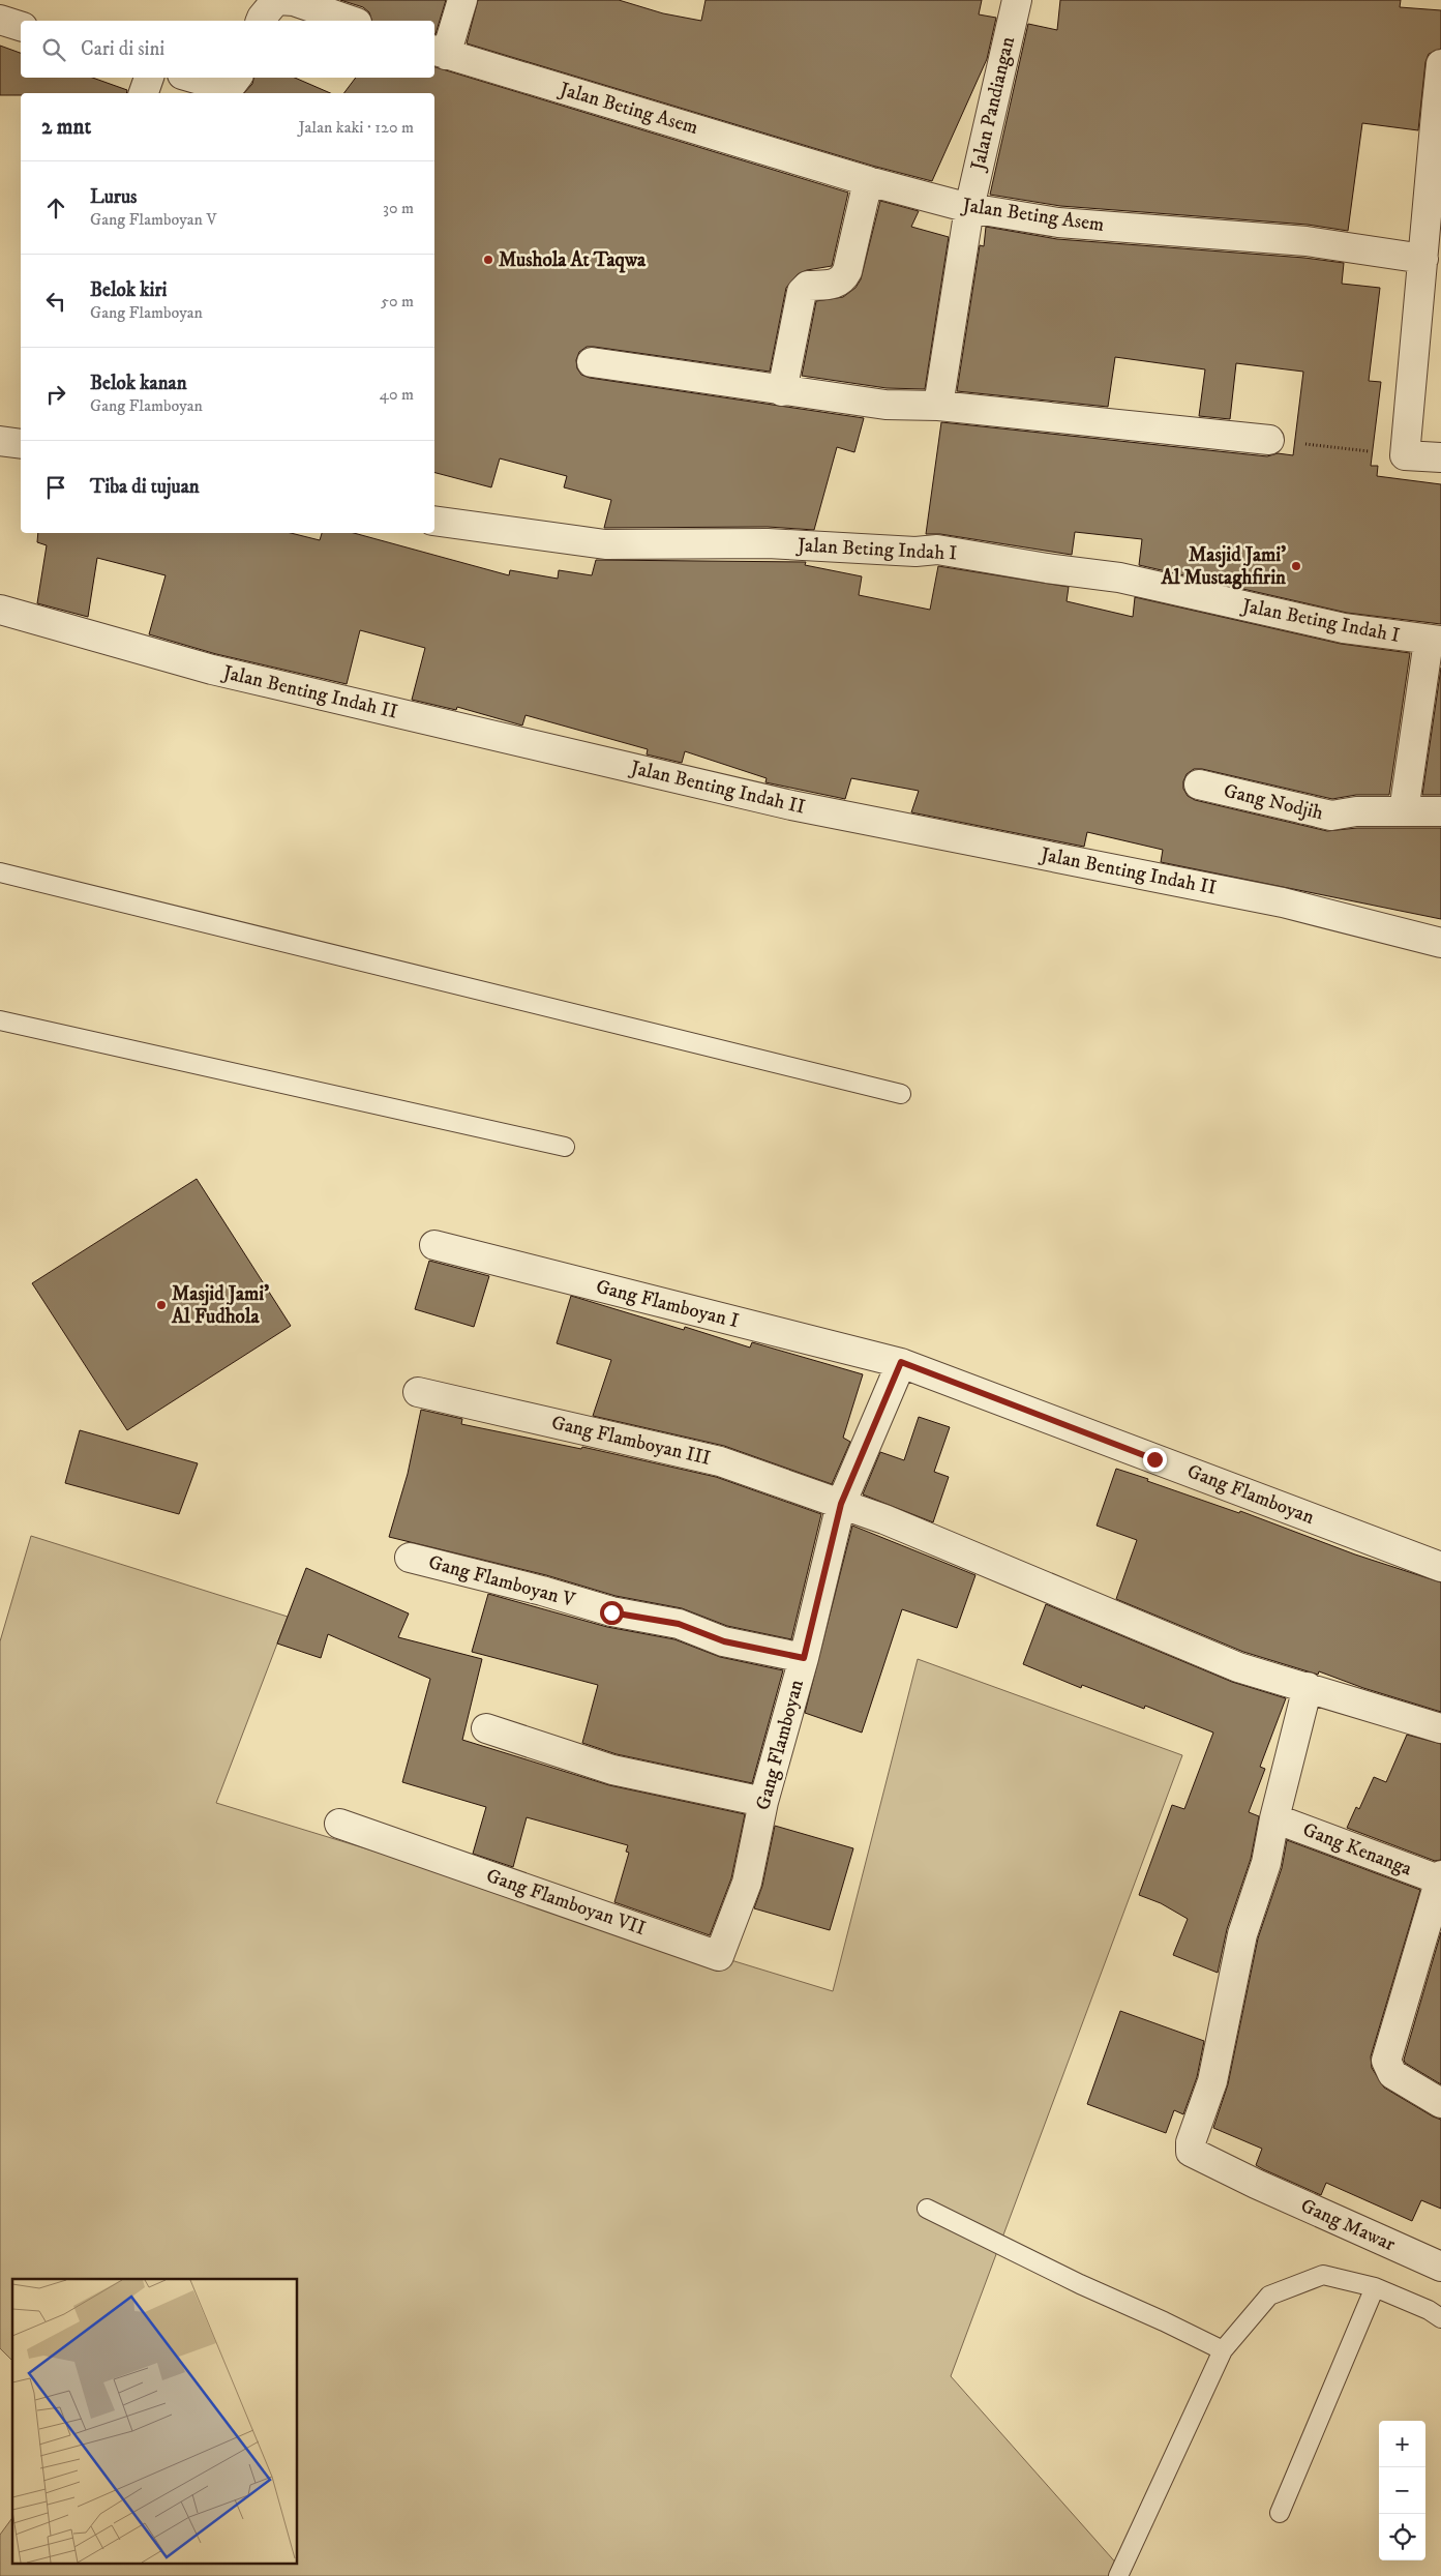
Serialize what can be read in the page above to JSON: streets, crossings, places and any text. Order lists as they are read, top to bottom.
{
  "streets": {
    "street": [
      "Jalan Pandiangan",
      "Jalan Beting Asem",
      "Jalan Beting Indah I",
      "Jalan Benting Indah II",
      "Gang Nodjih",
      "Gang Flamboyan I",
      "Gang Flamboyan III",
      "Gang Flamboyan",
      "Gang Flamboyan V",
      "Gang Kenanga",
      "Gang Flamboyan VII",
      "Gang Mawar"
    ]
  },
  "crossings": [
    ["Jalan Pandiangan", "Jalan Beting Asem"],
    ["Gang Flamboyan I", "Gang Flamboyan"],
    ["Gang Flamboyan III", "Gang Flamboyan"],
    ["Gang Flamboyan", "Gang Flamboyan V"],
    ["Gang Flamboyan", "Gang Flamboyan VII"],
    ["Gang Kenanga", "Gang Mawar"]
  ],
  "places": ["Mushola At Taqwa", "Masjid Jami' Al Mustaghfirin", "Masjid Jami' Al Fudhola"],
  "page": {
    "search": "Cari di sini",
    "heading": ["2 mnt", "Jalan kaki · 120 m"],
    "list": [
      ["Lurus", "Gang Flamboyan V", "30 m"],
      ["Belok kiri", "Gang Flamboyan", "50 m"],
      ["Belok kanan", "Gang Flamboyan", "40 m"],
      "Tiba di tujuan"
    ],
    "map_buttons": ["+", "−"]
  }
}
